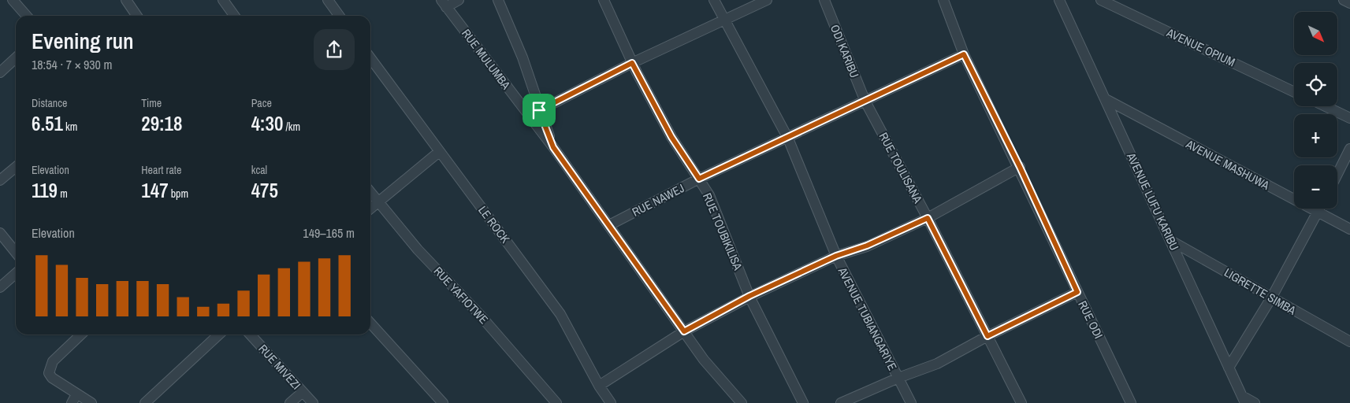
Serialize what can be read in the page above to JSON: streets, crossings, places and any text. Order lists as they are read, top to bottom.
{
  "streets": {
    "street": [
      "AVENUE OPIUM",
      "ODI KARIBU",
      "RUE MULUMBA",
      "AVENUE MASHUWA",
      "RUE TOULISANA",
      "RUE NAWEJ",
      "AVENUE LUFU KARIBU",
      "LE ROCK",
      "RUE TOUBIKILISA",
      "LIGRETTE SIMBA",
      "RUE YAFIOTWE",
      "AVENUE TUBIANGARIYE",
      "RUE ODI",
      "RUE MIVEZI"
    ]
  },
  "crossings": [
    ["ODI KARIBU", "RUE TOULISANA"],
    ["ODI KARIBU", "RUE NAWEJ"],
    ["RUE MULUMBA", "RUE NAWEJ"],
    ["AVENUE MASHUWA", "AVENUE LUFU KARIBU"],
    ["RUE TOULISANA", "RUE NAWEJ"],
    ["RUE NAWEJ", "RUE TOUBIKILISA"],
    ["RUE NAWEJ", "AVENUE TUBIANGARIYE"],
    ["RUE NAWEJ", "RUE ODI"],
    ["AVENUE LUFU KARIBU", "LIGRETTE SIMBA"]
  ],
  "north": "bottom right",
  "page": {
    "map_buttons": ["+", "−"],
    "heading": ["Evening run", "18:54 · 7 × 930 m"],
    "stats": [
      ["Distance", "6.51 km"],
      ["Time", "29:18"],
      ["Pace", "4:30 /km"],
      ["Elevation", "119 m"],
      ["Heart rate", "147 bpm"],
      ["kcal", "475"]
    ],
    "chart": ["Elevation", "149–165 m"]
  }
}
